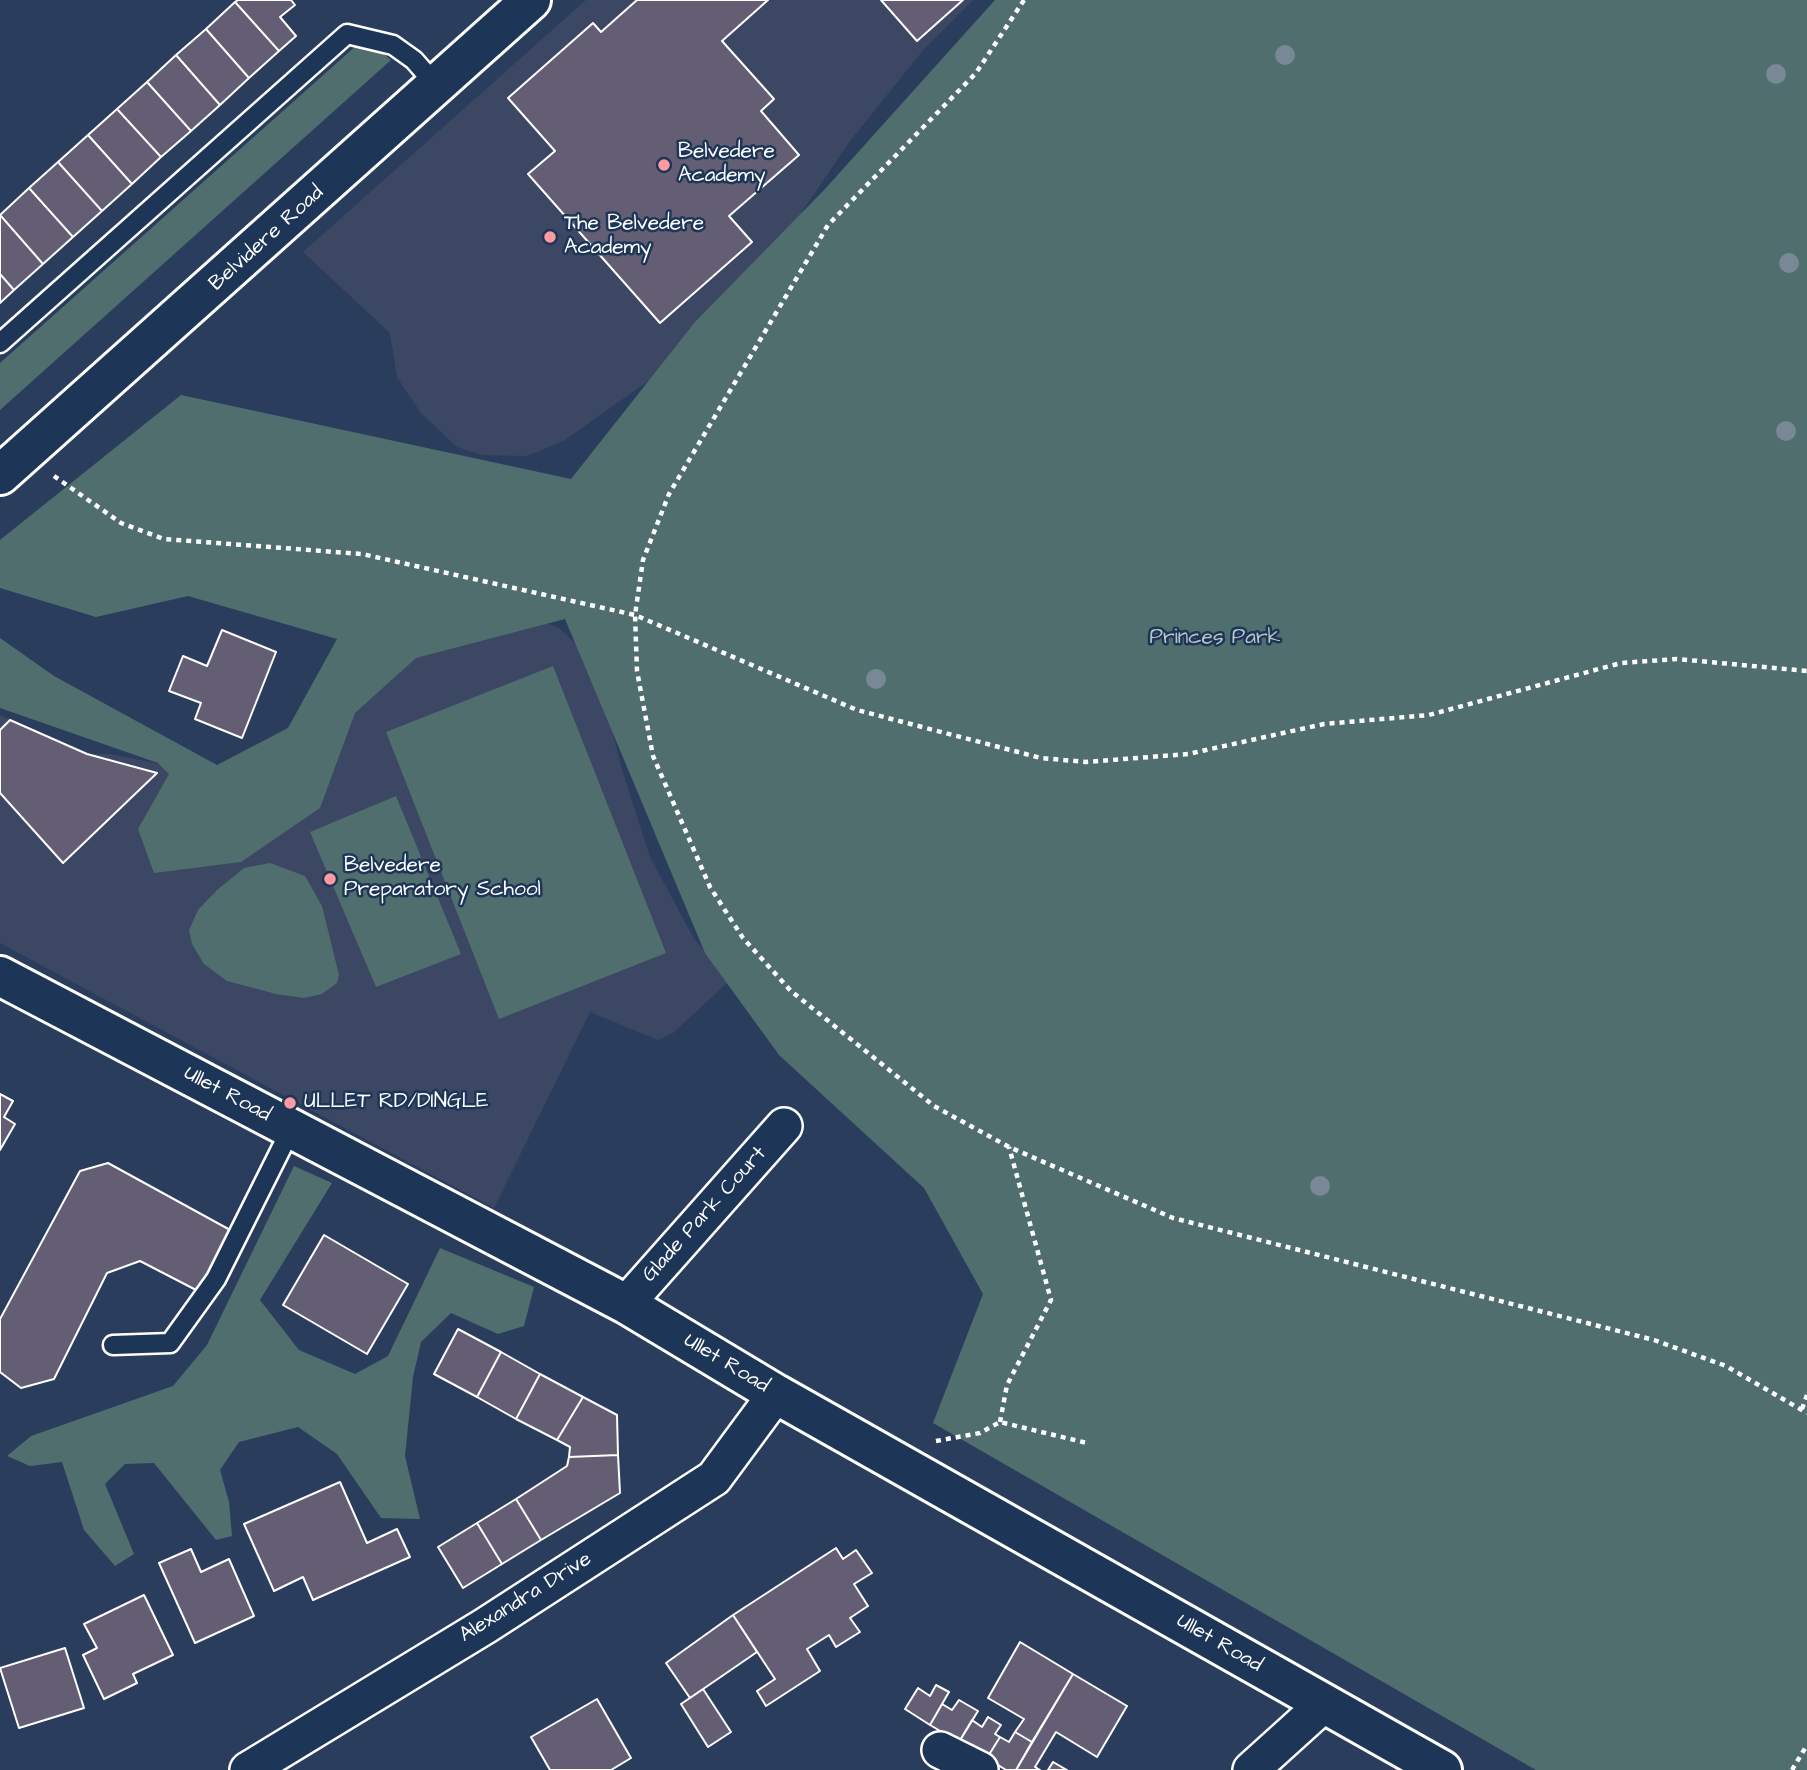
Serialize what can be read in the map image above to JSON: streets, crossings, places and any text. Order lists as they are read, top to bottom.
{
  "streets": {
    "main road": ["Belvidere Road", "Ullet Road"],
    "street": ["Glade Park Court", "Alexandra Drive"]
  },
  "crossings": [
    ["Ullet Road", "Glade Park Court"],
    ["Ullet Road", "Alexandra Drive"]
  ],
  "parks": ["Princes Park"],
  "places": [
    "Belvedere Academy",
    "The Belvedere Academy",
    "Belvedere Preparatory School",
    "ULLET RD/DINGLE"
  ]
}
